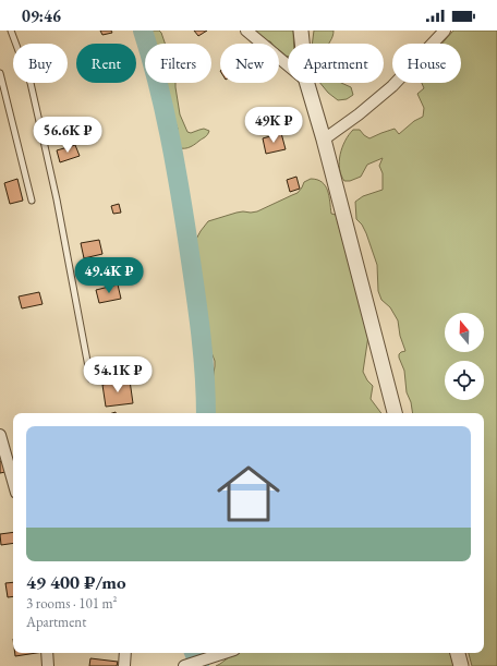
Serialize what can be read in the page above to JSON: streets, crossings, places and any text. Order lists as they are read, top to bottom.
{
  "north": "top",
  "page": {
    "status": "09:46",
    "chip": [
      "Buy",
      "Rent",
      "Filters",
      "New",
      "Apartment",
      "House"
    ],
    "price": [
      "49K ₽",
      "56.6K ₽",
      "49.4K ₽",
      "54.1K ₽"
    ],
    "list": [
      {
        "name": "49 400 ₽/mo",
        "note": "3 rooms · 101 m² · Apartment"
      }
    ]
  }
}
